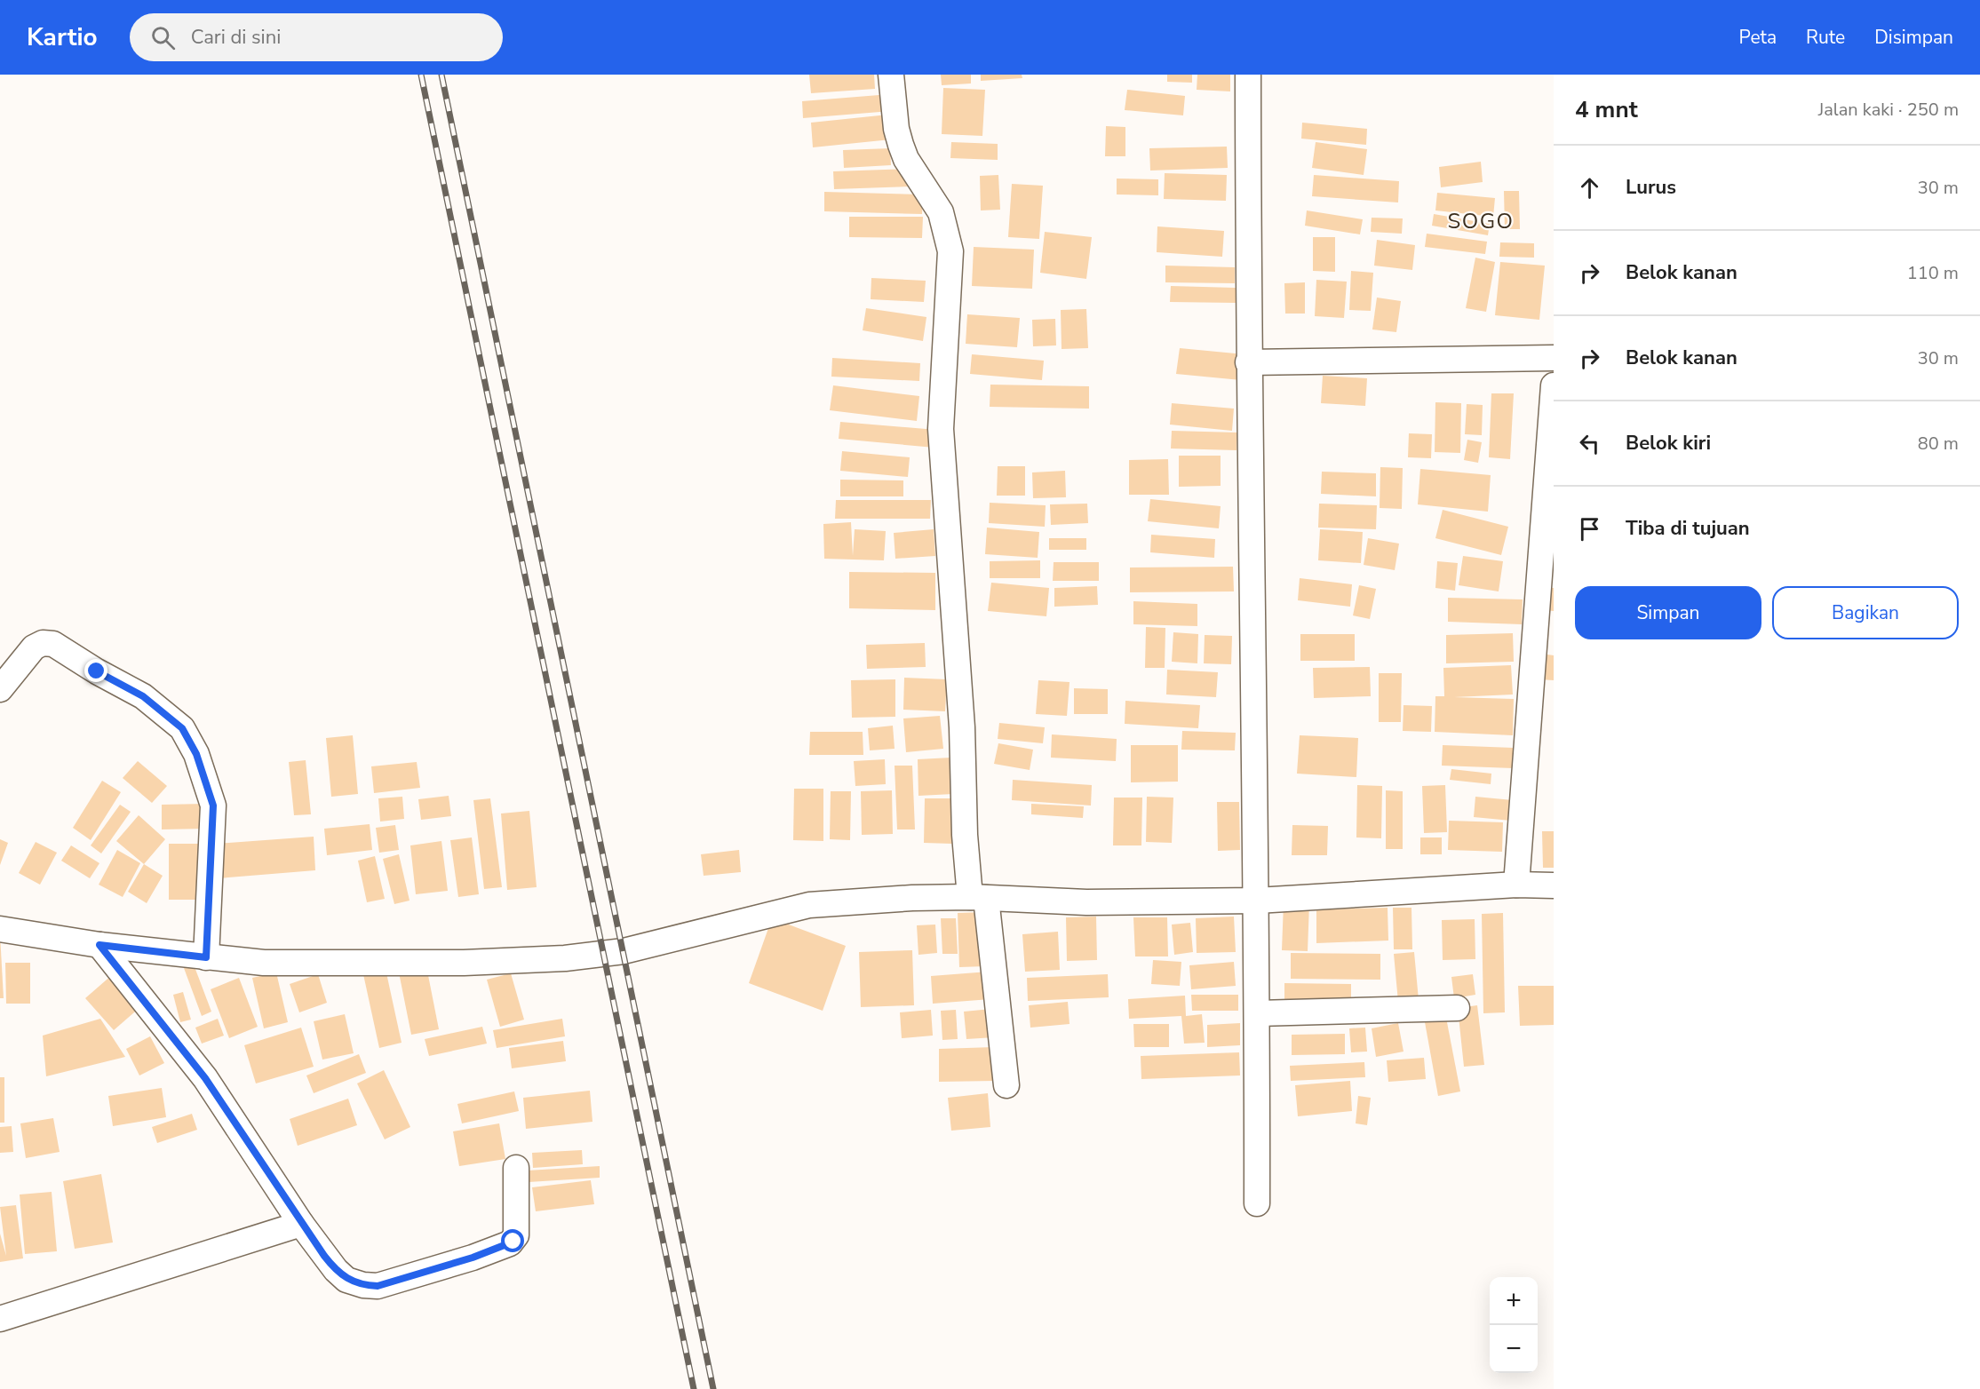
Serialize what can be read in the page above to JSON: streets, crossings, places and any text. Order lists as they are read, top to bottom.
{
  "districts": ["SOGO"],
  "page": {
    "header": "Kartio",
    "search": "Cari di sini",
    "nav": ["Peta", "Rute", "Disimpan"],
    "heading": ["4 mnt", "Jalan kaki · 250 m"],
    "list": [
      ["Lurus", "30 m"],
      ["Belok kanan", "110 m"],
      ["Belok kanan", "30 m"],
      ["Belok kiri", "80 m"],
      "Tiba di tujuan"
    ],
    "buttons": ["Simpan", "Bagikan"],
    "map_buttons": ["+", "−"]
  }
}
